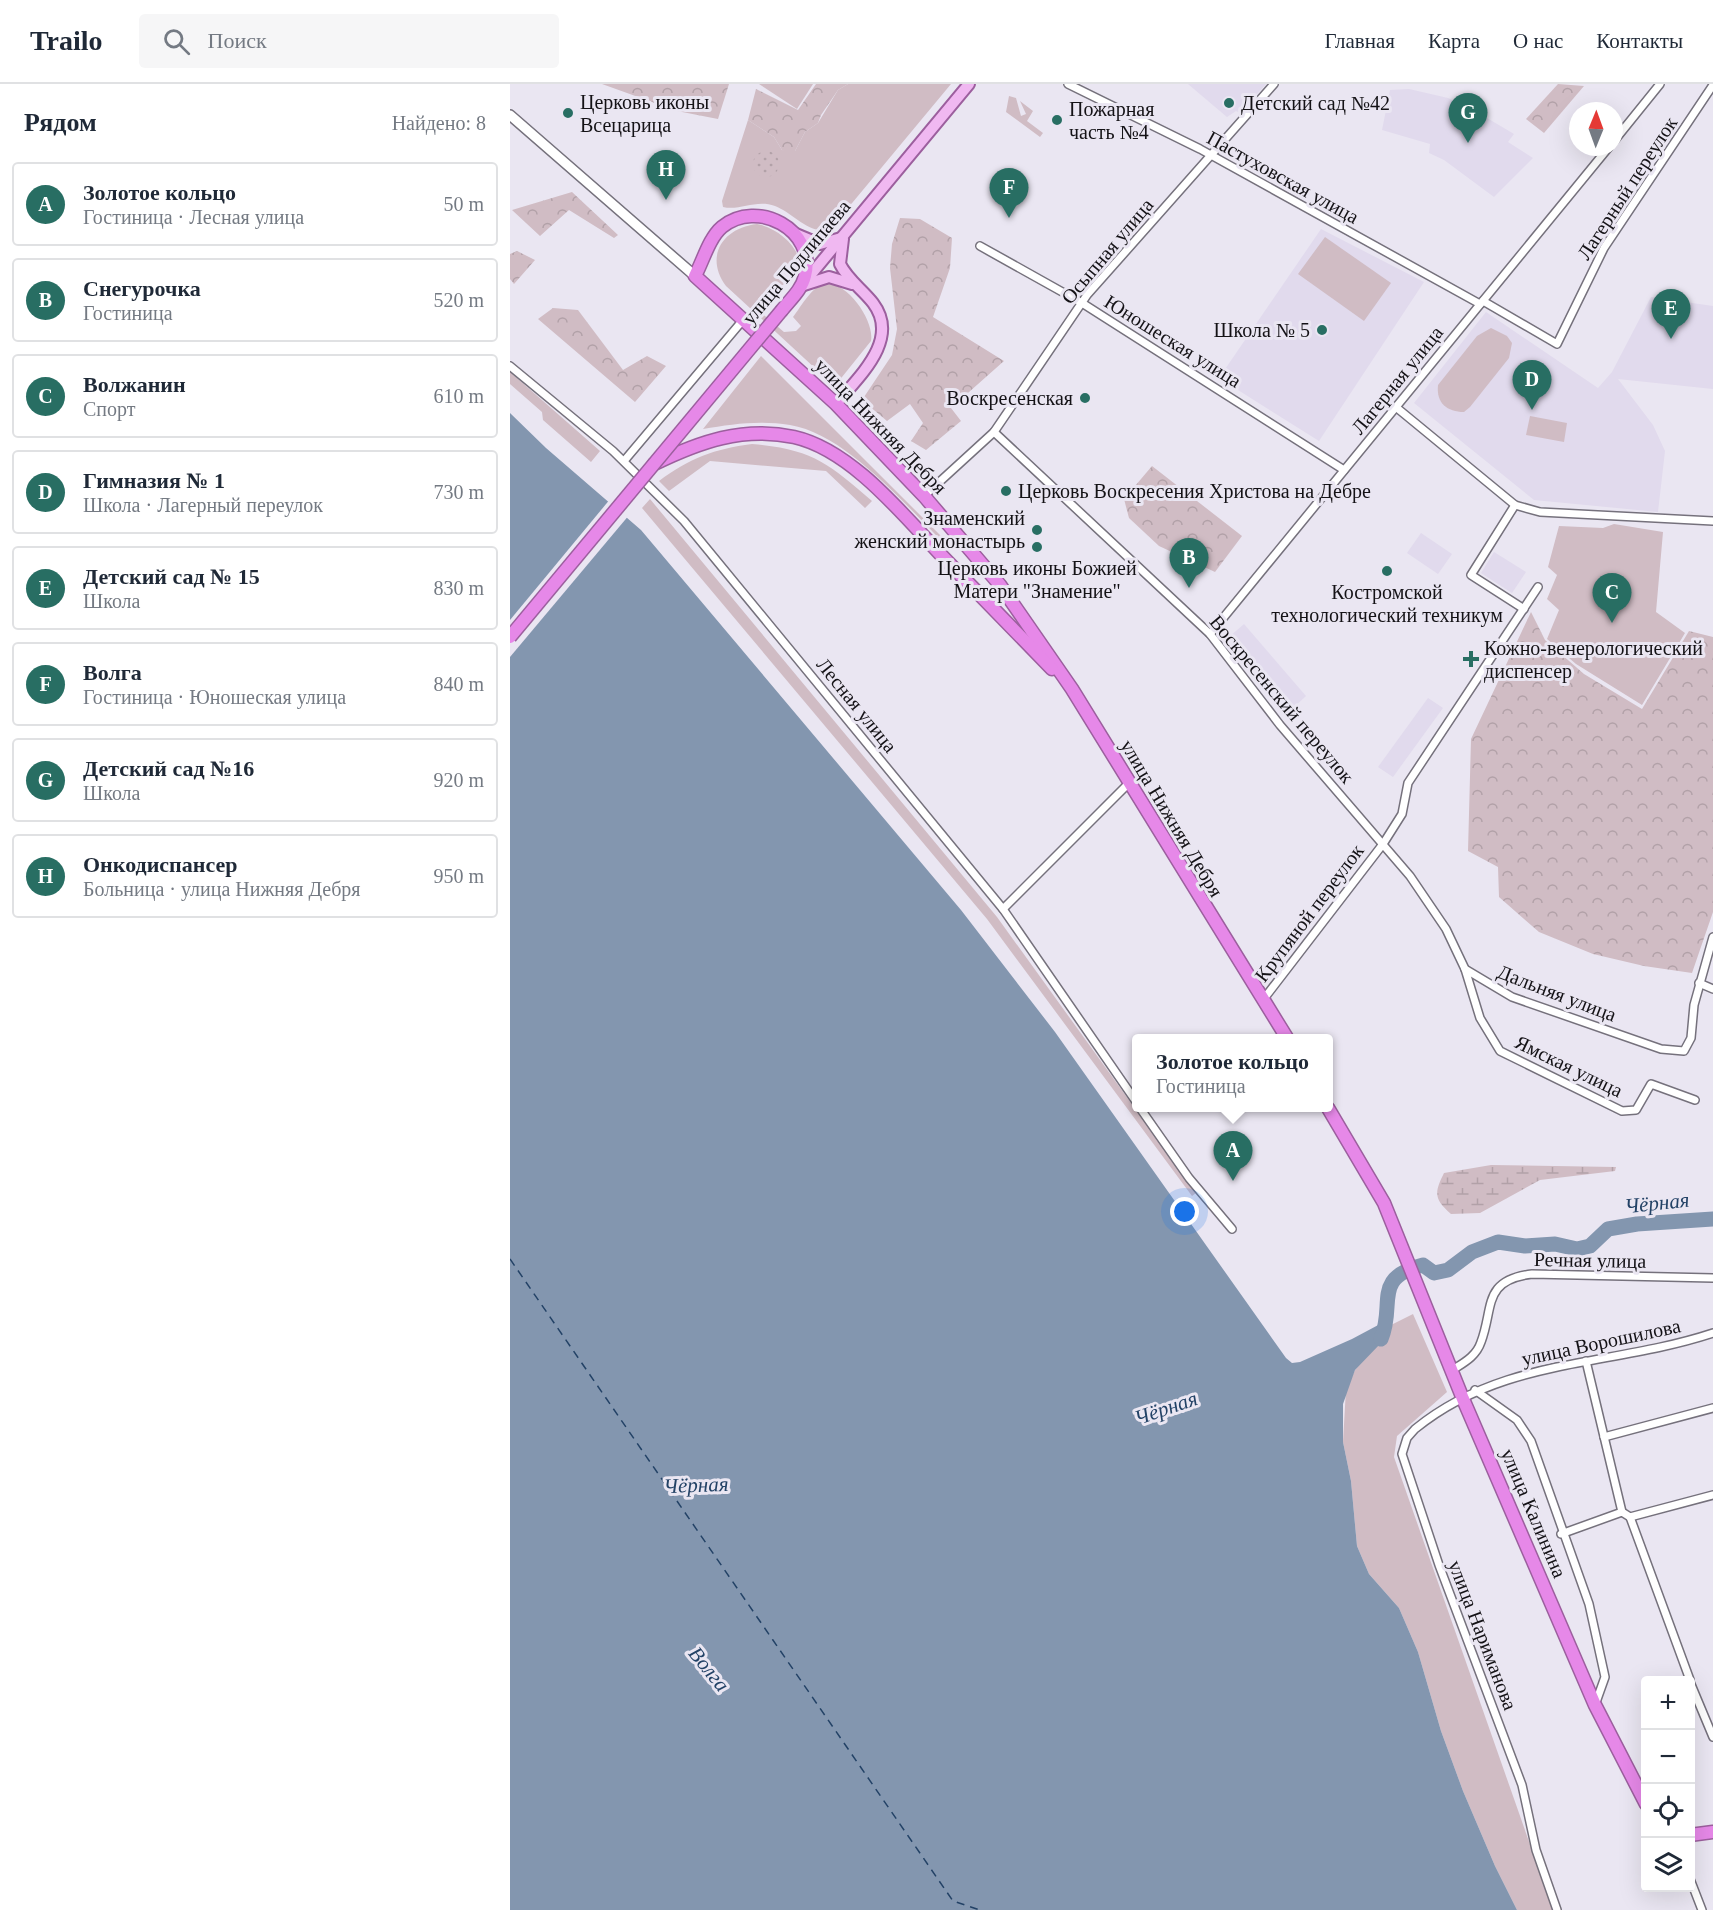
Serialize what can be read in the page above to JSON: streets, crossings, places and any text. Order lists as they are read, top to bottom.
{
  "streets": {
    "highway": ["улица Подлипаева", "улица Нижняя Дебря", "улица Калинина"],
    "street": [
      "Пастуховская улица",
      "Лагерный переулок",
      "Осыпная улица",
      "Юношеская улица",
      "Лагерная улица",
      "Воскресенский переулок",
      "Лесная улица",
      "Крупяной переулок",
      "Дальняя улица",
      "Ямская улица",
      "Речная улица",
      "улица Ворошилова",
      "улица Нариманова"
    ]
  },
  "crossings": [
    ["Пастуховская улица", "Лагерный переулок"],
    ["Пастуховская улица", "Осыпная улица"],
    ["Пастуховская улица", "Лагерная улица"],
    ["Осыпная улица", "Юношеская улица"],
    ["Осыпная улица", "улица Нижняя Дебря"],
    ["Осыпная улица", "Воскресенский переулок"],
    ["Юношеская улица", "Лагерная улица"],
    ["Лагерная улица", "Воскресенский переулок"],
    ["улица Нижняя Дебря", "Крупяной переулок"],
    ["Воскресенский переулок", "Крупяной переулок"],
    ["Дальняя улица", "Ямская улица"],
    ["Речная улица", "улица Калинина"],
    ["улица Ворошилова", "улица Калинина"],
    ["улица Ворошилова", "улица Нариманова"],
    ["улица Калинина", "улица Нариманова"]
  ],
  "water": ["Чёрная", "Волга"],
  "places": {
    "other": [
      "Детский сад №42",
      "Церковь иконы Всецарица",
      "Пожарная часть №4",
      "Школа № 5",
      "Воскресенская",
      "Церковь Воскресения Христова на Дебре",
      "Знаменский женский монастырь",
      "Церковь иконы Божией Матери \"Знамение\"",
      "Костромской технологический техникум"
    ],
    "health": ["Кожно-венерологический диспенсер"]
  },
  "north": "top",
  "page": {
    "header": "Trailo",
    "search": "Поиск",
    "nav": [
      "Главная",
      "Карта",
      "О нас",
      "Контакты"
    ],
    "heading": ["Рядом", "Найдено: 8"],
    "pins": [
      "G",
      "H",
      "F",
      "E",
      "D",
      "B",
      "C",
      "A"
    ],
    "list": [
      {
        "mark": "A",
        "name": "Золотое кольцо",
        "note": "Гостиница · Лесная улица",
        "value": "50 m"
      },
      {
        "mark": "B",
        "name": "Снегурочка",
        "note": "Гостиница",
        "value": "520 m"
      },
      {
        "mark": "C",
        "name": "Волжанин",
        "note": "Спорт",
        "value": "610 m"
      },
      {
        "mark": "D",
        "name": "Гимназия № 1",
        "note": "Школа · Лагерный переулок",
        "value": "730 m"
      },
      {
        "mark": "E",
        "name": "Детский сад № 15",
        "note": "Школа",
        "value": "830 m"
      },
      {
        "mark": "F",
        "name": "Волга",
        "note": "Гостиница · Юношеская улица",
        "value": "840 m"
      },
      {
        "mark": "G",
        "name": "Детский сад №16",
        "note": "Школа",
        "value": "920 m"
      },
      {
        "mark": "H",
        "name": "Онкодиспансер",
        "note": "Больница · улица Нижняя Дебря",
        "value": "950 m"
      }
    ],
    "popup": ["Золотое кольцо", "Гостиница"],
    "map_buttons": ["+", "−"]
  }
}
